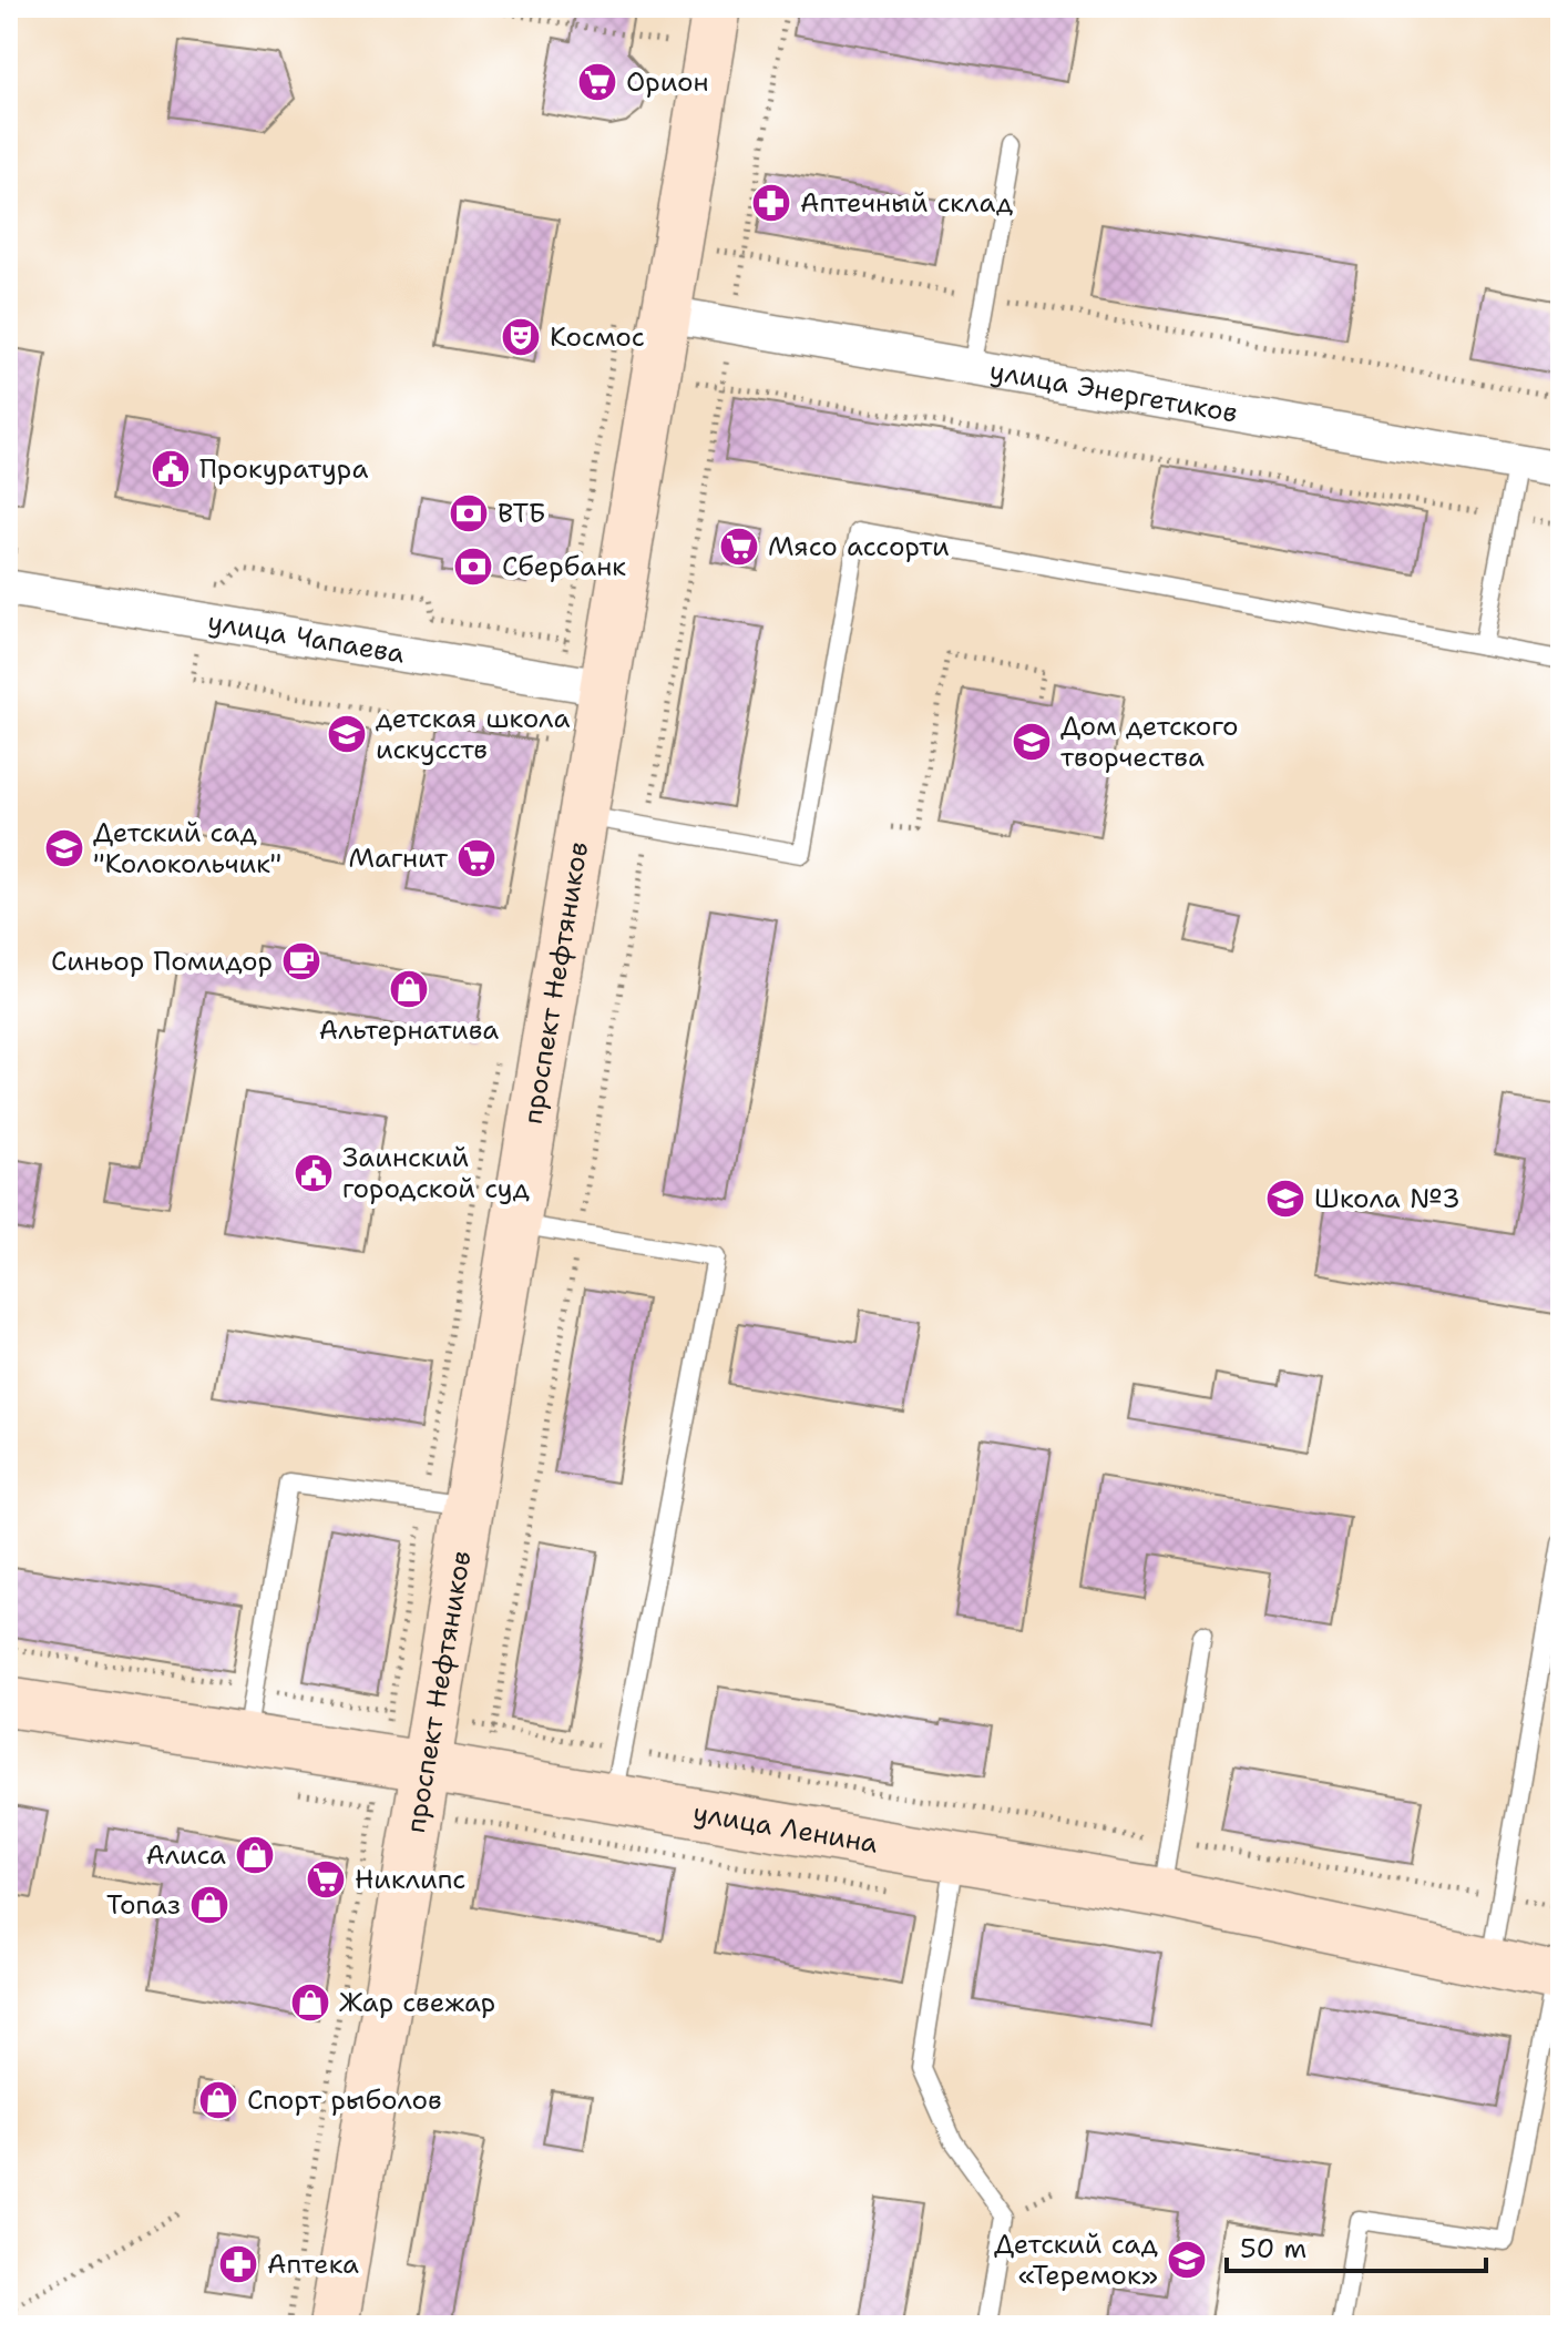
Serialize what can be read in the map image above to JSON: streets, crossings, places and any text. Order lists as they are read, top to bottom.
{
  "streets": {
    "main road": ["проспект Нефтяников", "улица Ленина"],
    "street": ["улица Энергетиков", "улица Чапаева"]
  },
  "crossings": [
    ["улица Энергетиков", "проспект Нефтяников"],
    ["улица Чапаева", "проспект Нефтяников"],
    ["проспект Нефтяников", "улица Ленина"]
  ],
  "places": {
    "supermarket": [
      "Орион",
      "Мясо ассорти",
      "Магнит",
      "Никлипс"
    ],
    "pharmacy": ["Аптечный склад", "Аптека"],
    "theatre": ["Космос"],
    "public building": ["Прокуратура", "Заинский городской суд"],
    "bank": ["ВТБ", "Сбербанк"],
    "school or university": [
      "детская школа искусств",
      "Дом детского творчества",
      "Детский сад \"Колокольчик\"",
      "Школа №3",
      "Детский сад «Теремок»"
    ],
    "cafe": ["Синьор Помидор"],
    "shop": [
      "Альтернатива",
      "Алиса",
      "Топаз",
      "Жар свежар",
      "Спорт рыболов"
    ]
  },
  "scale_bar": "50 m"
}
